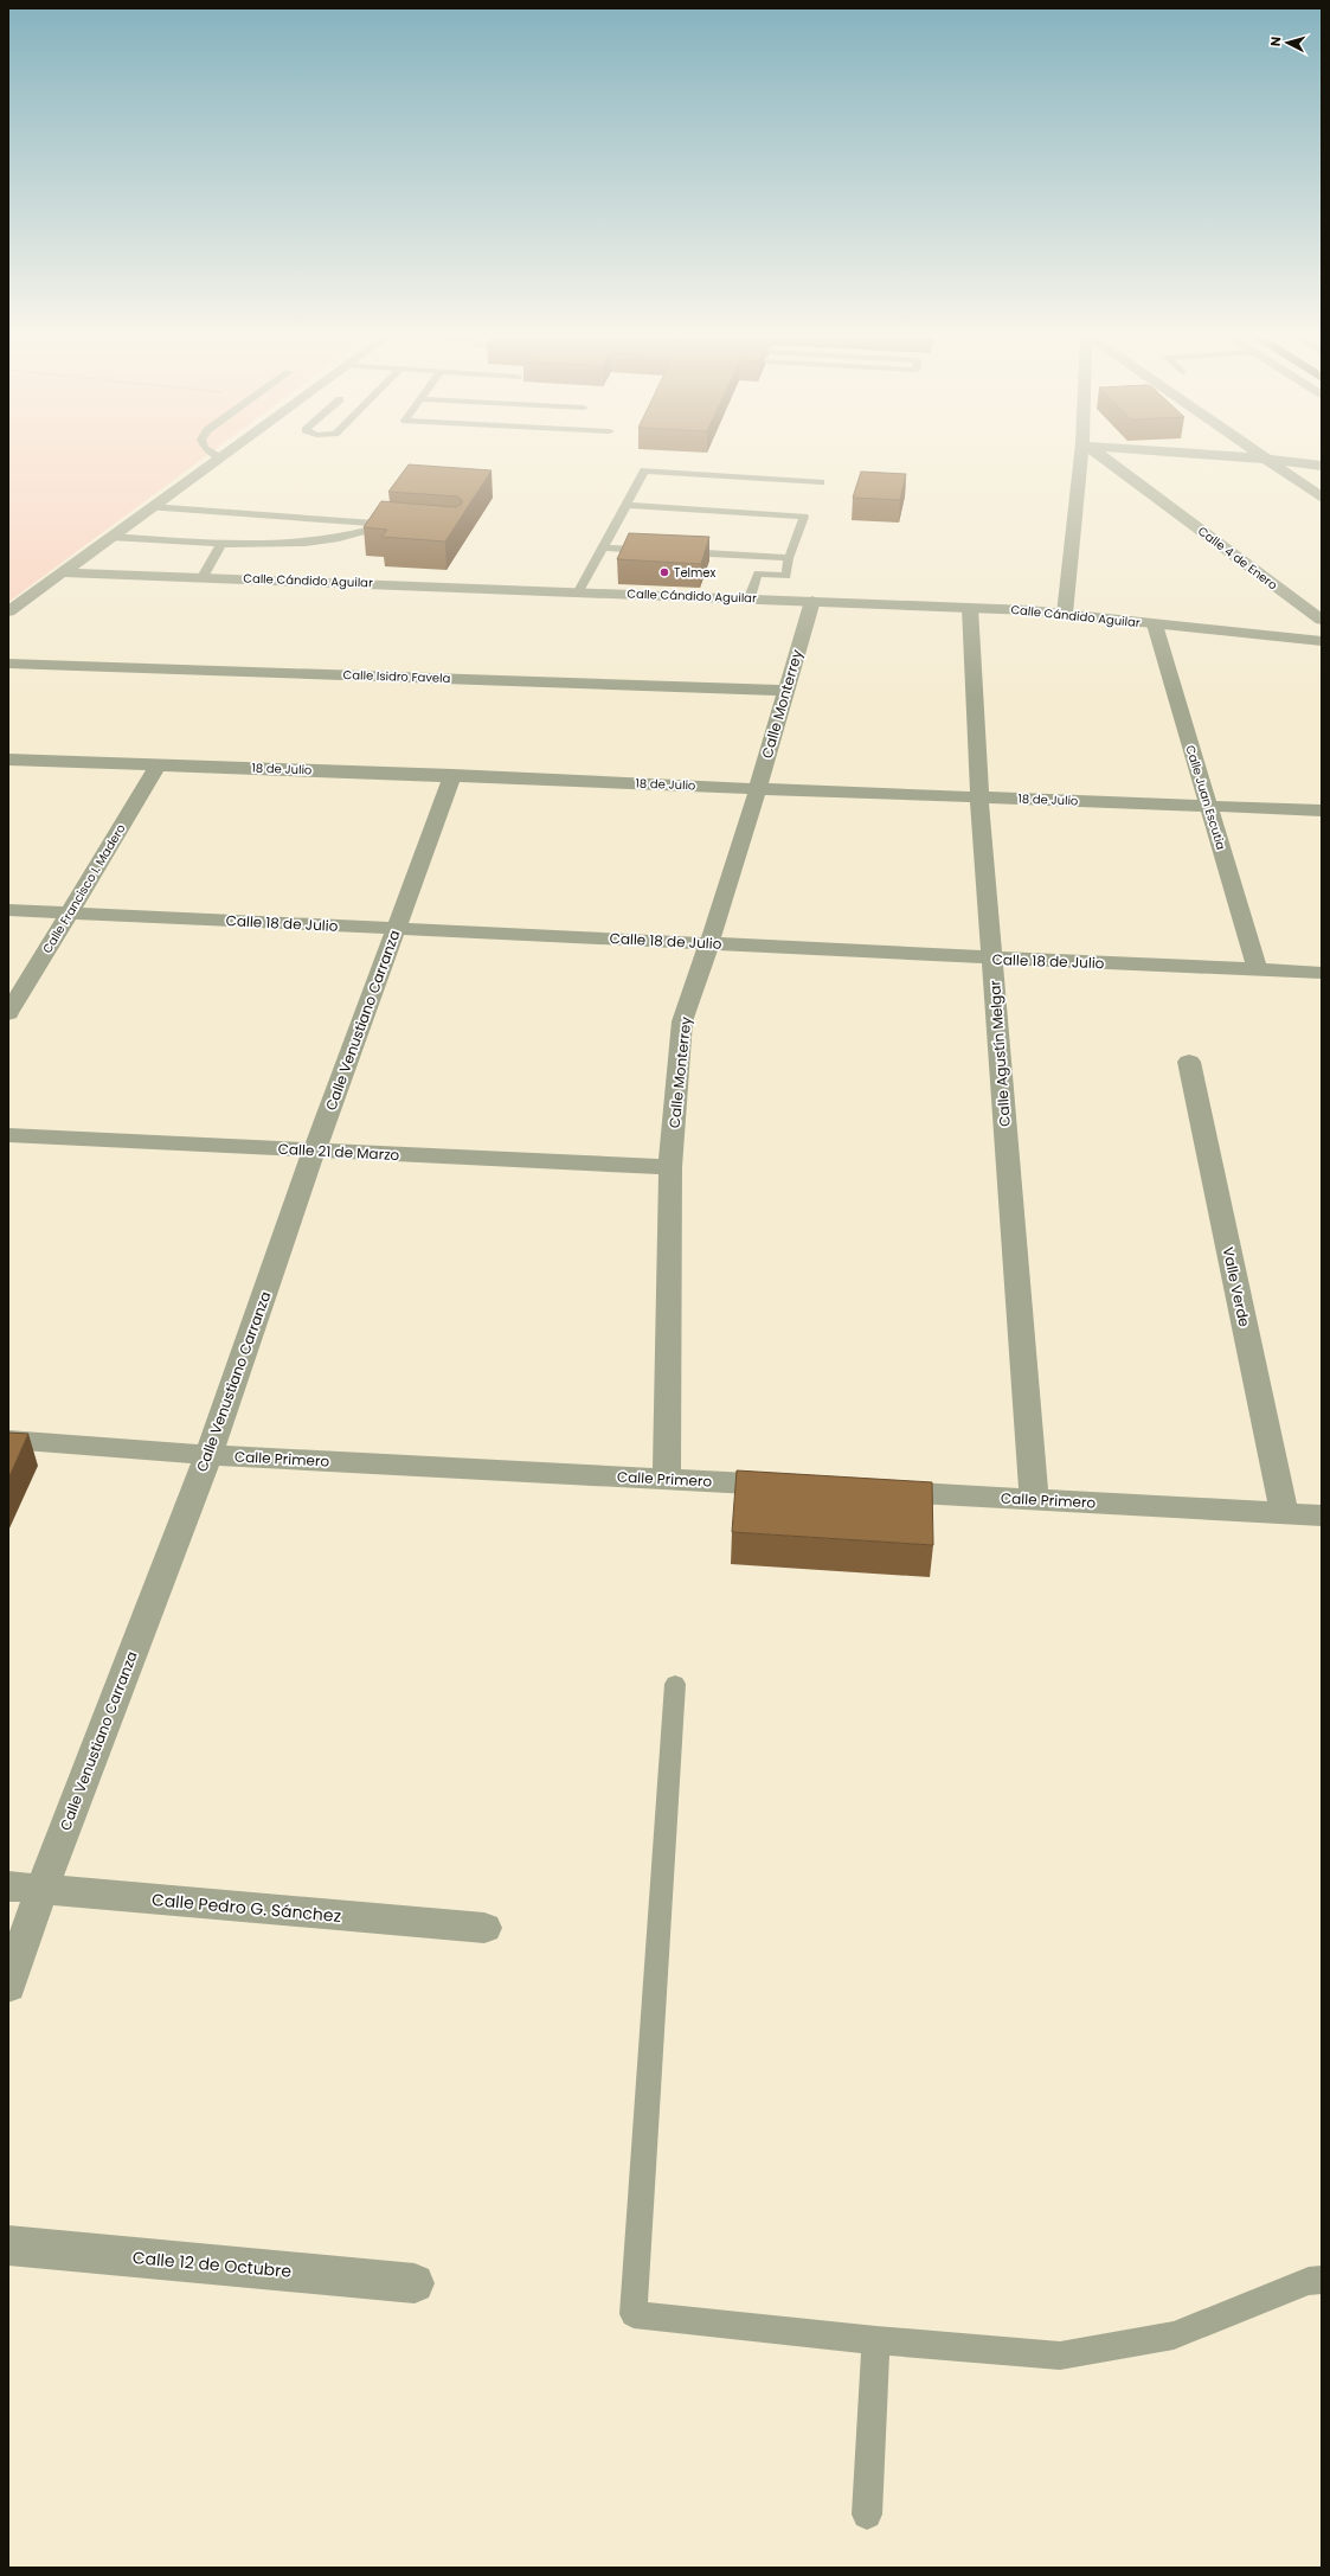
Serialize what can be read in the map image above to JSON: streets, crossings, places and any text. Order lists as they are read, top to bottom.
{
  "streets": {
    "street": [
      "Calle 4 de Enero",
      "Calle Cándido Aguilar",
      "Calle Isidro Favela",
      "Calle Monterrey",
      "18 de Julio",
      "Calle Juan Escutia",
      "Calle Francisco I. Madero",
      "Calle 18 de Julio",
      "Calle Venustiano Carranza",
      "Calle Agustín Melgar",
      "Calle 21 de Marzo",
      "Valle Verde",
      "Calle Primero",
      "Calle Pedro G. Sánchez",
      "Calle 12 de Octubre"
    ]
  },
  "crossings": [
    ["Calle Cándido Aguilar", "Calle Monterrey"],
    ["Calle Cándido Aguilar", "Calle Juan Escutia"],
    ["Calle Cándido Aguilar", "Calle Agustín Melgar"],
    ["Calle Isidro Favela", "Calle Monterrey"],
    ["Calle Monterrey", "18 de Julio"],
    ["Calle Monterrey", "Calle 18 de Julio"],
    ["Calle Monterrey", "Calle 21 de Marzo"],
    ["Calle Monterrey", "Calle Primero"],
    ["18 de Julio", "Calle Juan Escutia"],
    ["18 de Julio", "Calle Francisco I. Madero"],
    ["18 de Julio", "Calle Venustiano Carranza"],
    ["18 de Julio", "Calle Agustín Melgar"],
    ["Calle Juan Escutia", "Calle 18 de Julio"],
    ["Calle Francisco I. Madero", "Calle 18 de Julio"],
    ["Calle 18 de Julio", "Calle Venustiano Carranza"],
    ["Calle 18 de Julio", "Calle Agustín Melgar"],
    ["Calle Venustiano Carranza", "Calle 21 de Marzo"],
    ["Calle Venustiano Carranza", "Calle Primero"],
    ["Calle Venustiano Carranza", "Calle Pedro G. Sánchez"],
    ["Calle Agustín Melgar", "Calle Primero"],
    ["Valle Verde", "Calle Primero"]
  ],
  "places": ["Telmex"],
  "north": "left"
}
